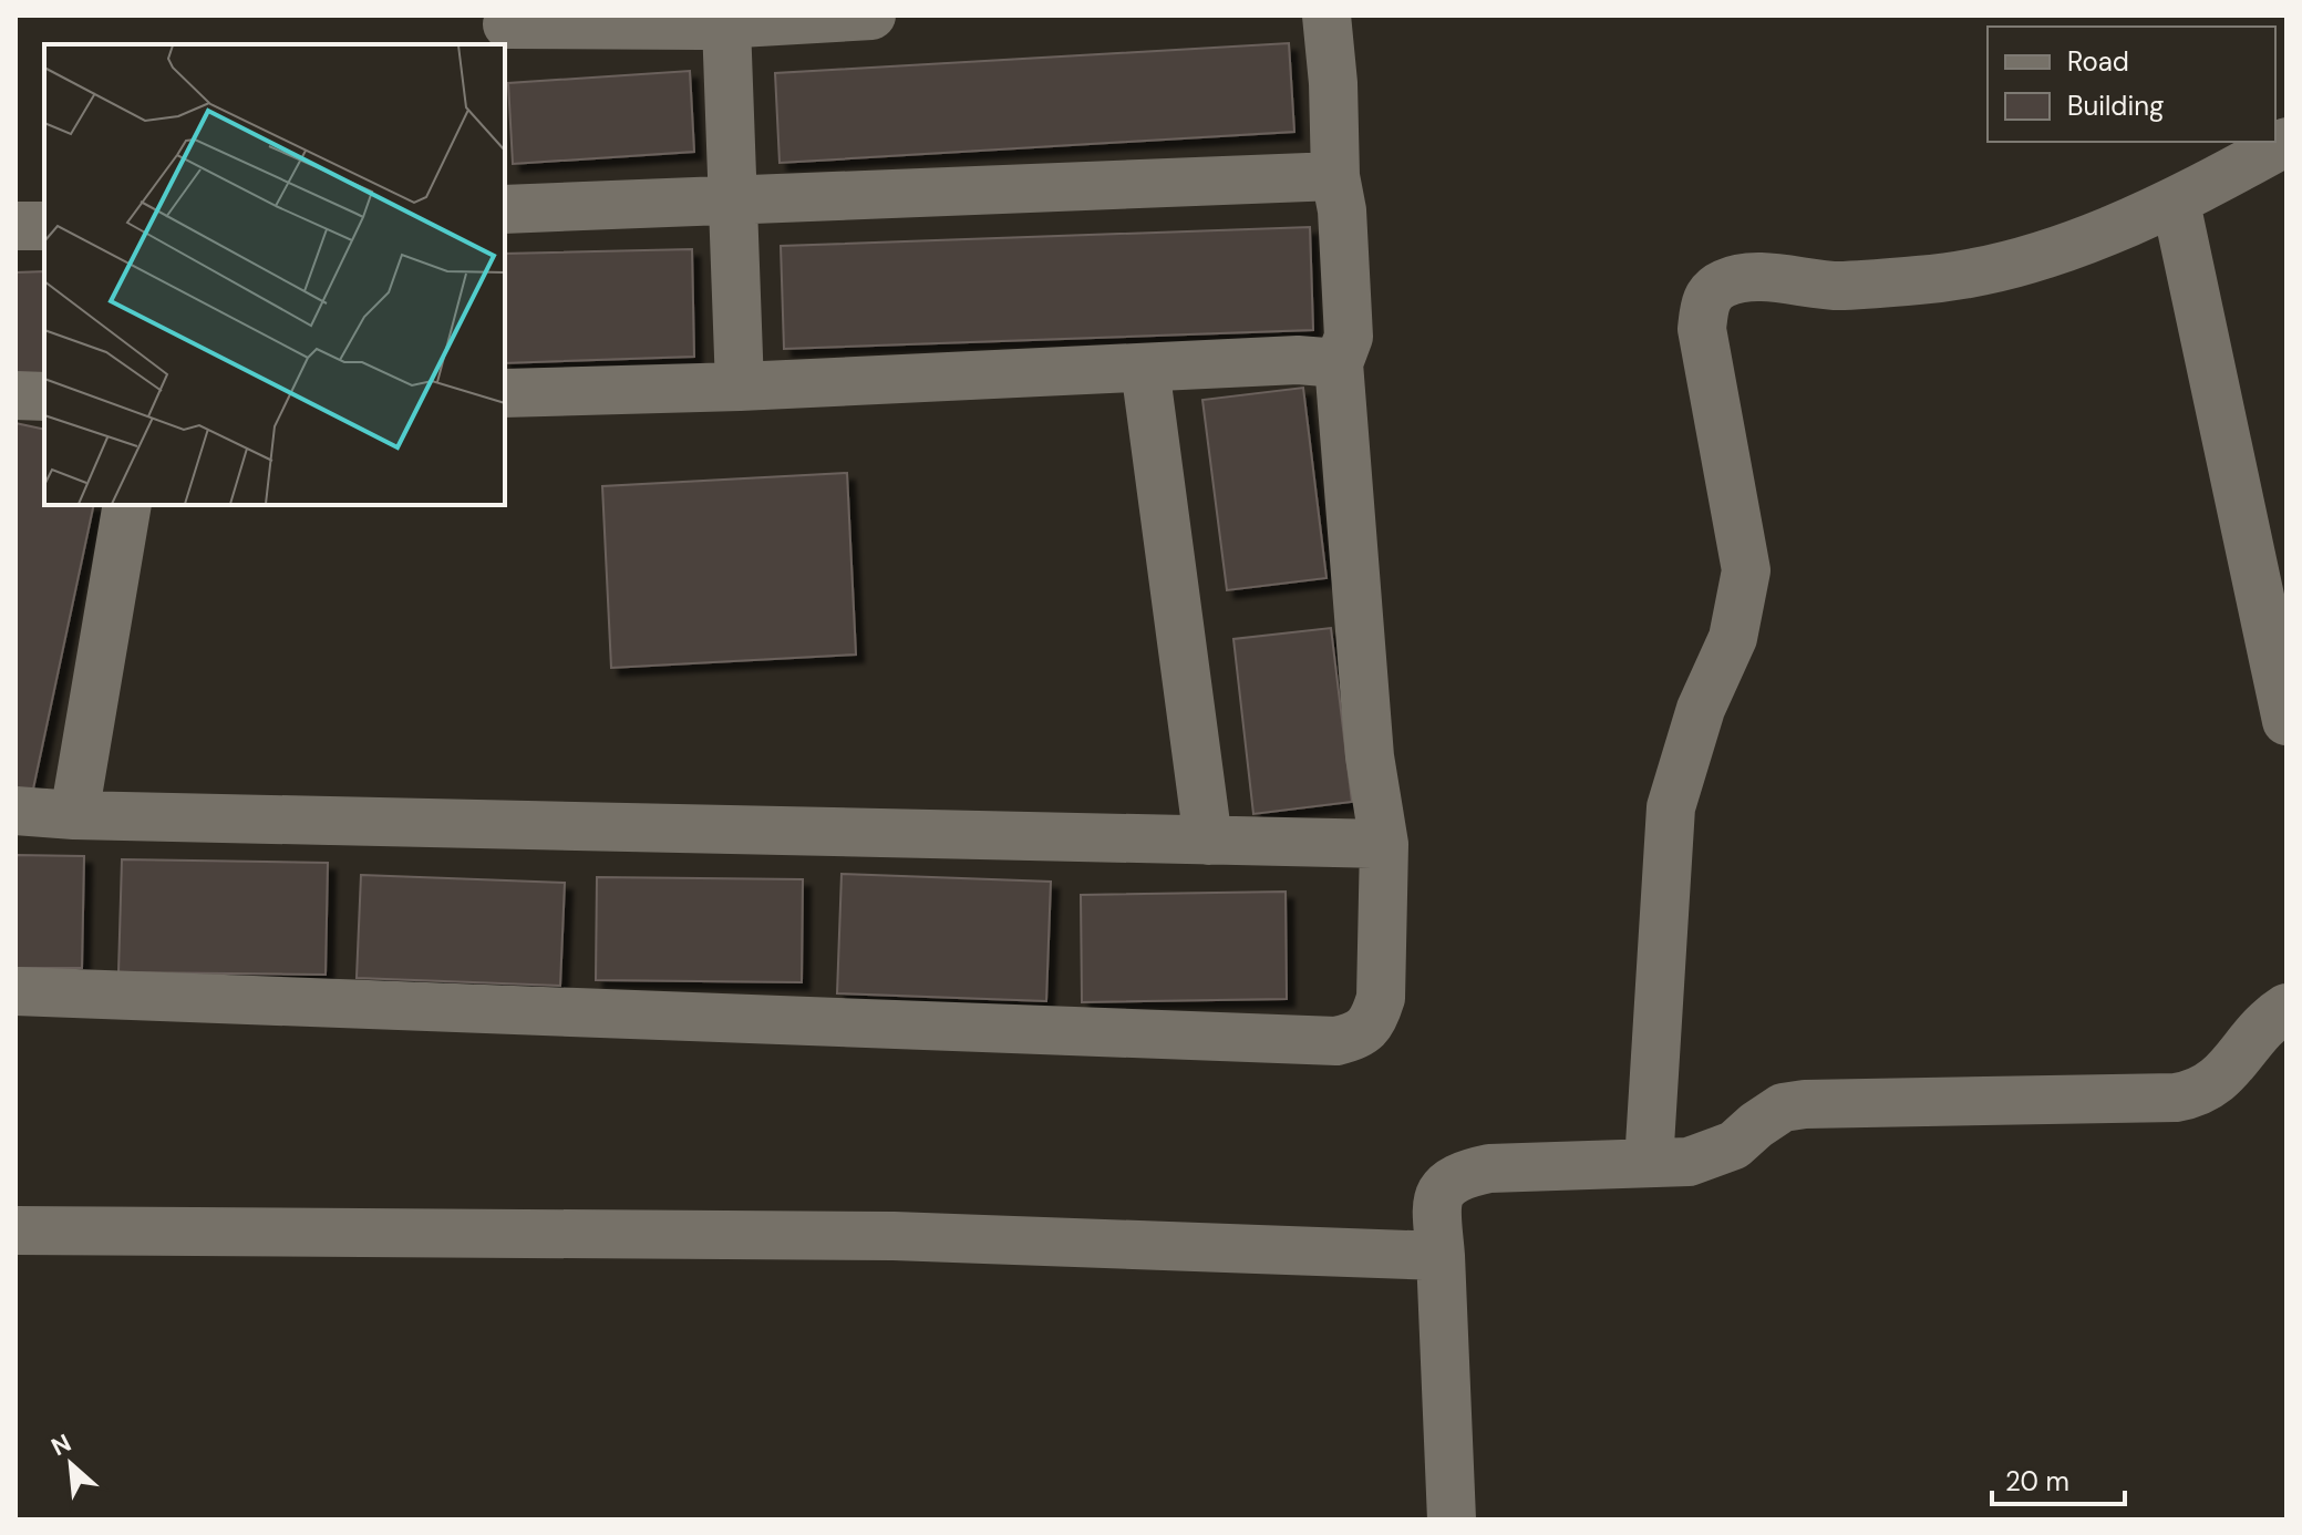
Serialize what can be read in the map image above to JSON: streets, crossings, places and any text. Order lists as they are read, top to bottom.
{
  "legend": ["Road", "Building"],
  "scale_bar": "20 m",
  "north": "top left"
}
